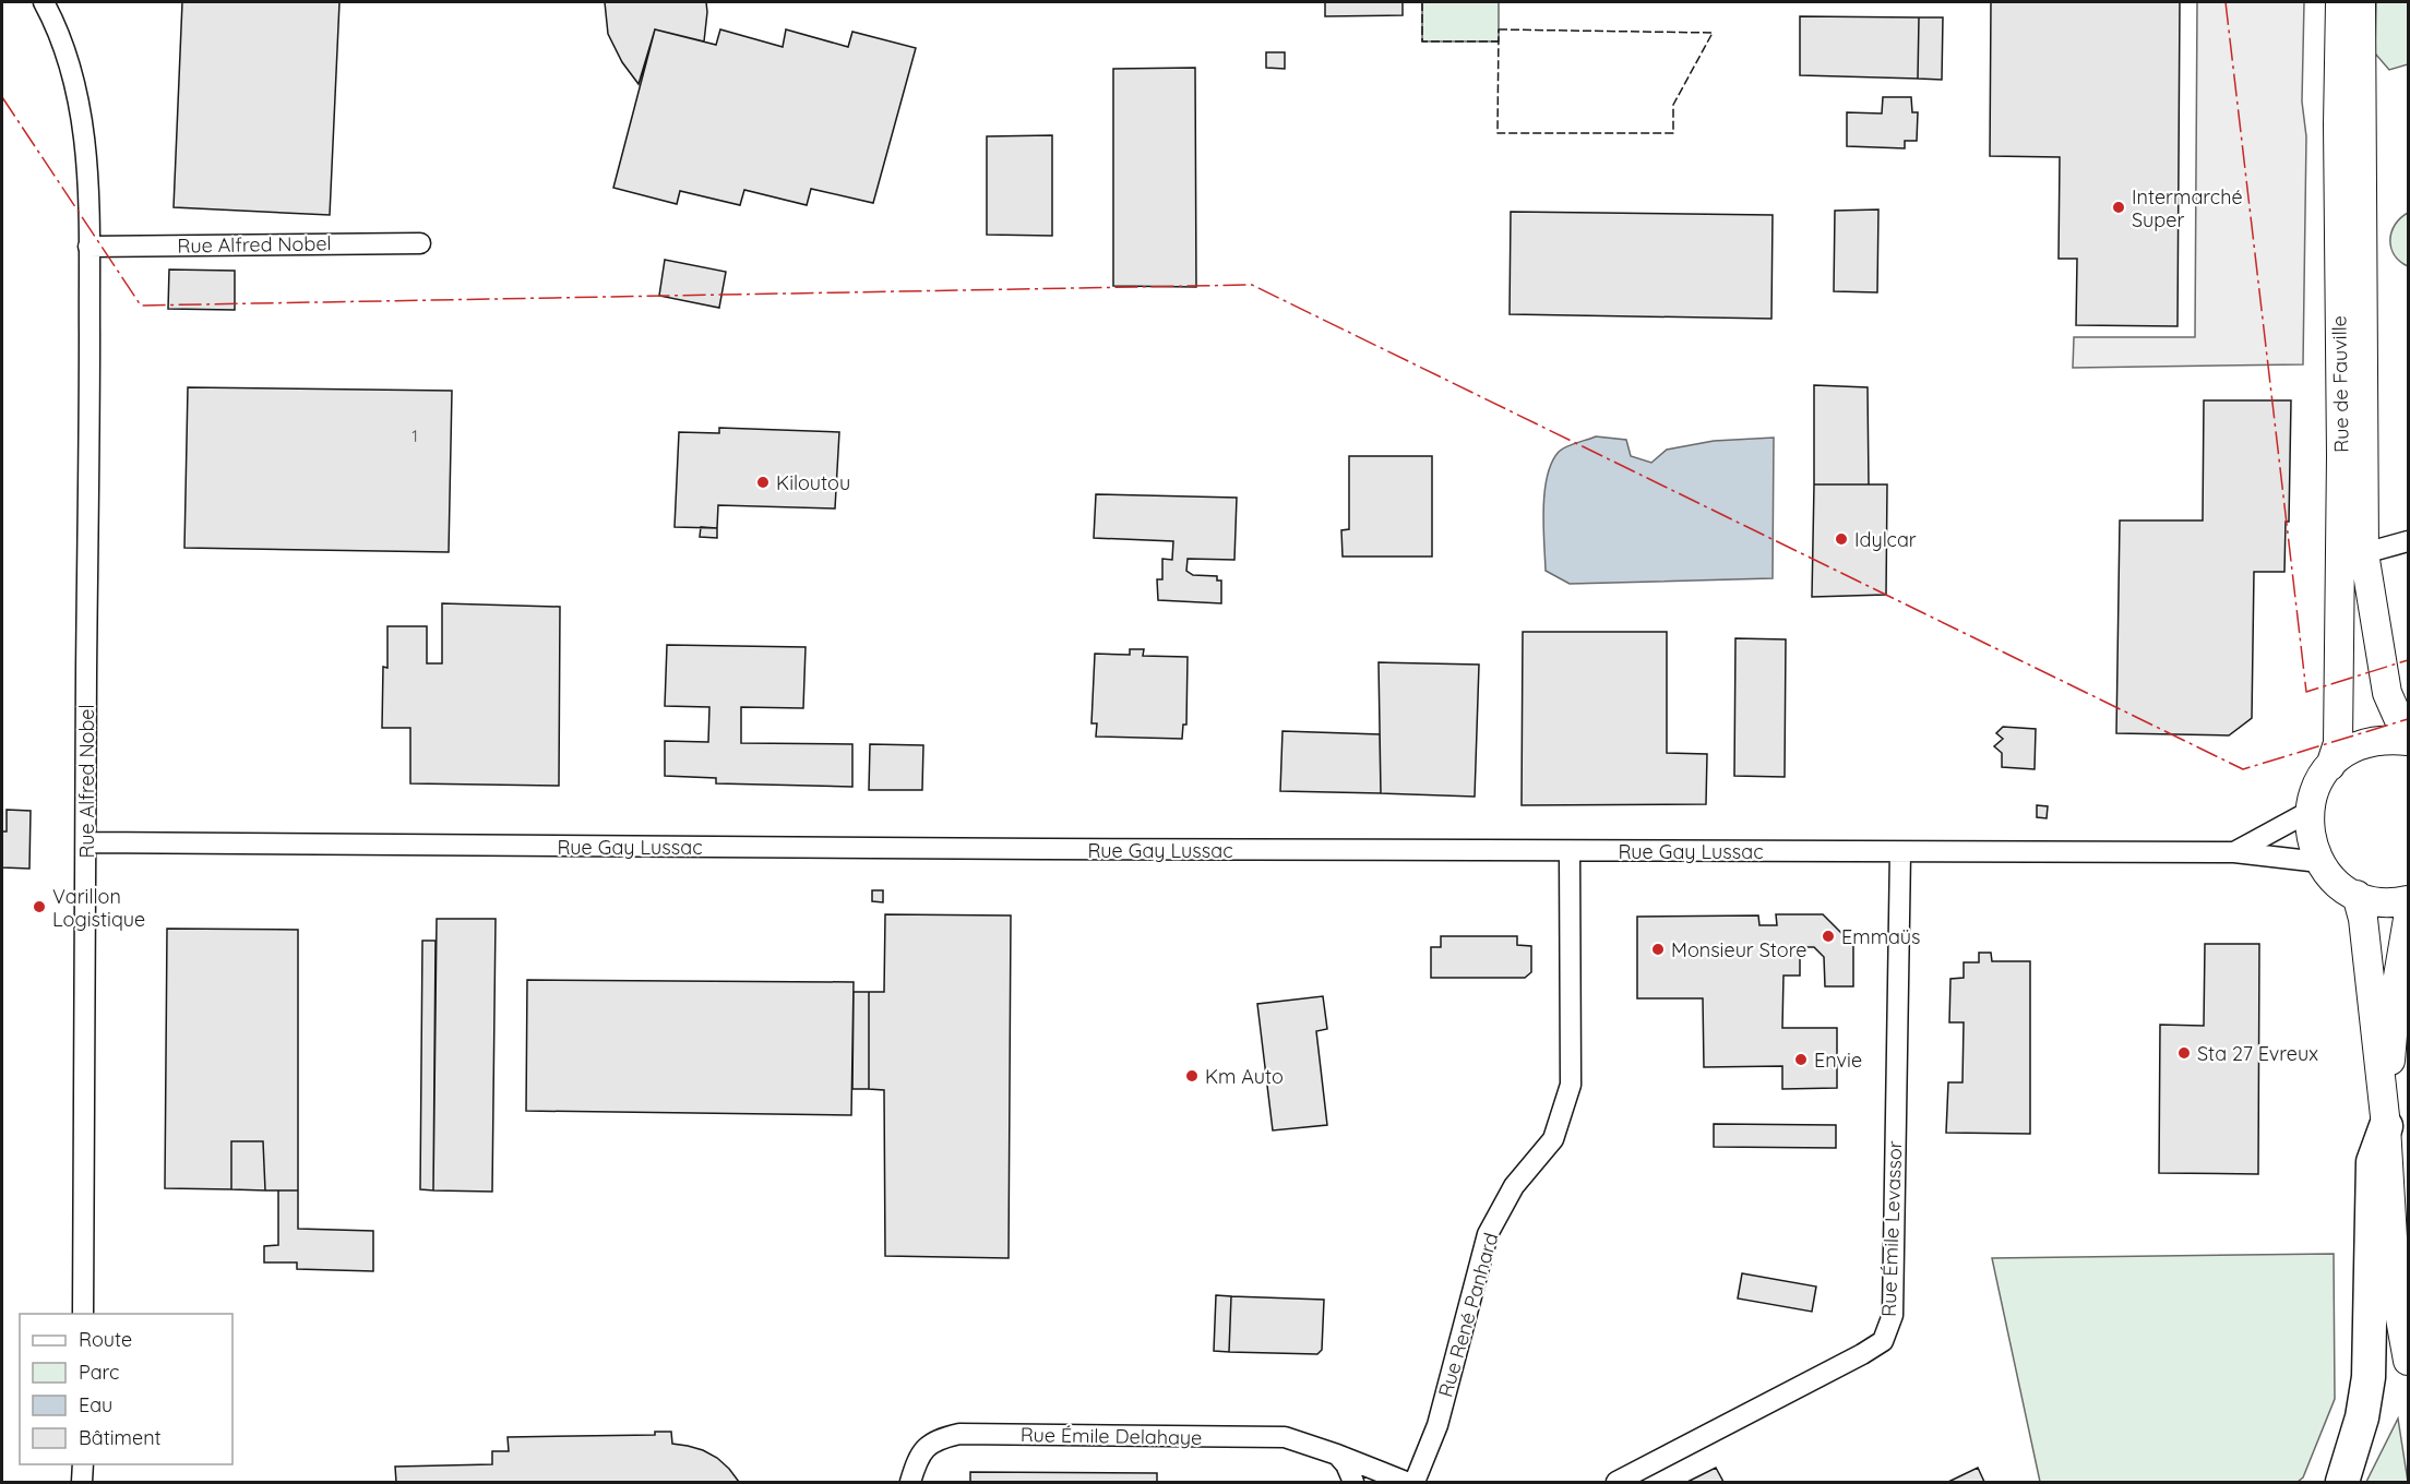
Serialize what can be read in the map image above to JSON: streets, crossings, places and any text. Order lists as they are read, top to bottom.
{
  "streets": {
    "main road": ["Rue de Fauville"],
    "street": [
      "Rue Alfred Nobel",
      "Rue Gay Lussac",
      "Rue Émile Levassor",
      "Rue René Panhard",
      "Rue Émile Delahaye"
    ]
  },
  "crossings": [
    ["Rue Alfred Nobel", "Rue Gay Lussac"],
    ["Rue Gay Lussac", "Rue Émile Levassor"],
    ["Rue Gay Lussac", "Rue René Panhard"]
  ],
  "places": [
    "Intermarché Super",
    "Kiloutou",
    "Idylcar",
    "Varillon Logistique",
    "Emmaüs",
    "Monsieur Store",
    "Sta 27 Evreux",
    "Envie",
    "Km Auto"
  ],
  "house_numbers": ["1"],
  "legend": [
    "Route",
    "Parc",
    "Eau",
    "Bâtiment"
  ]
}
